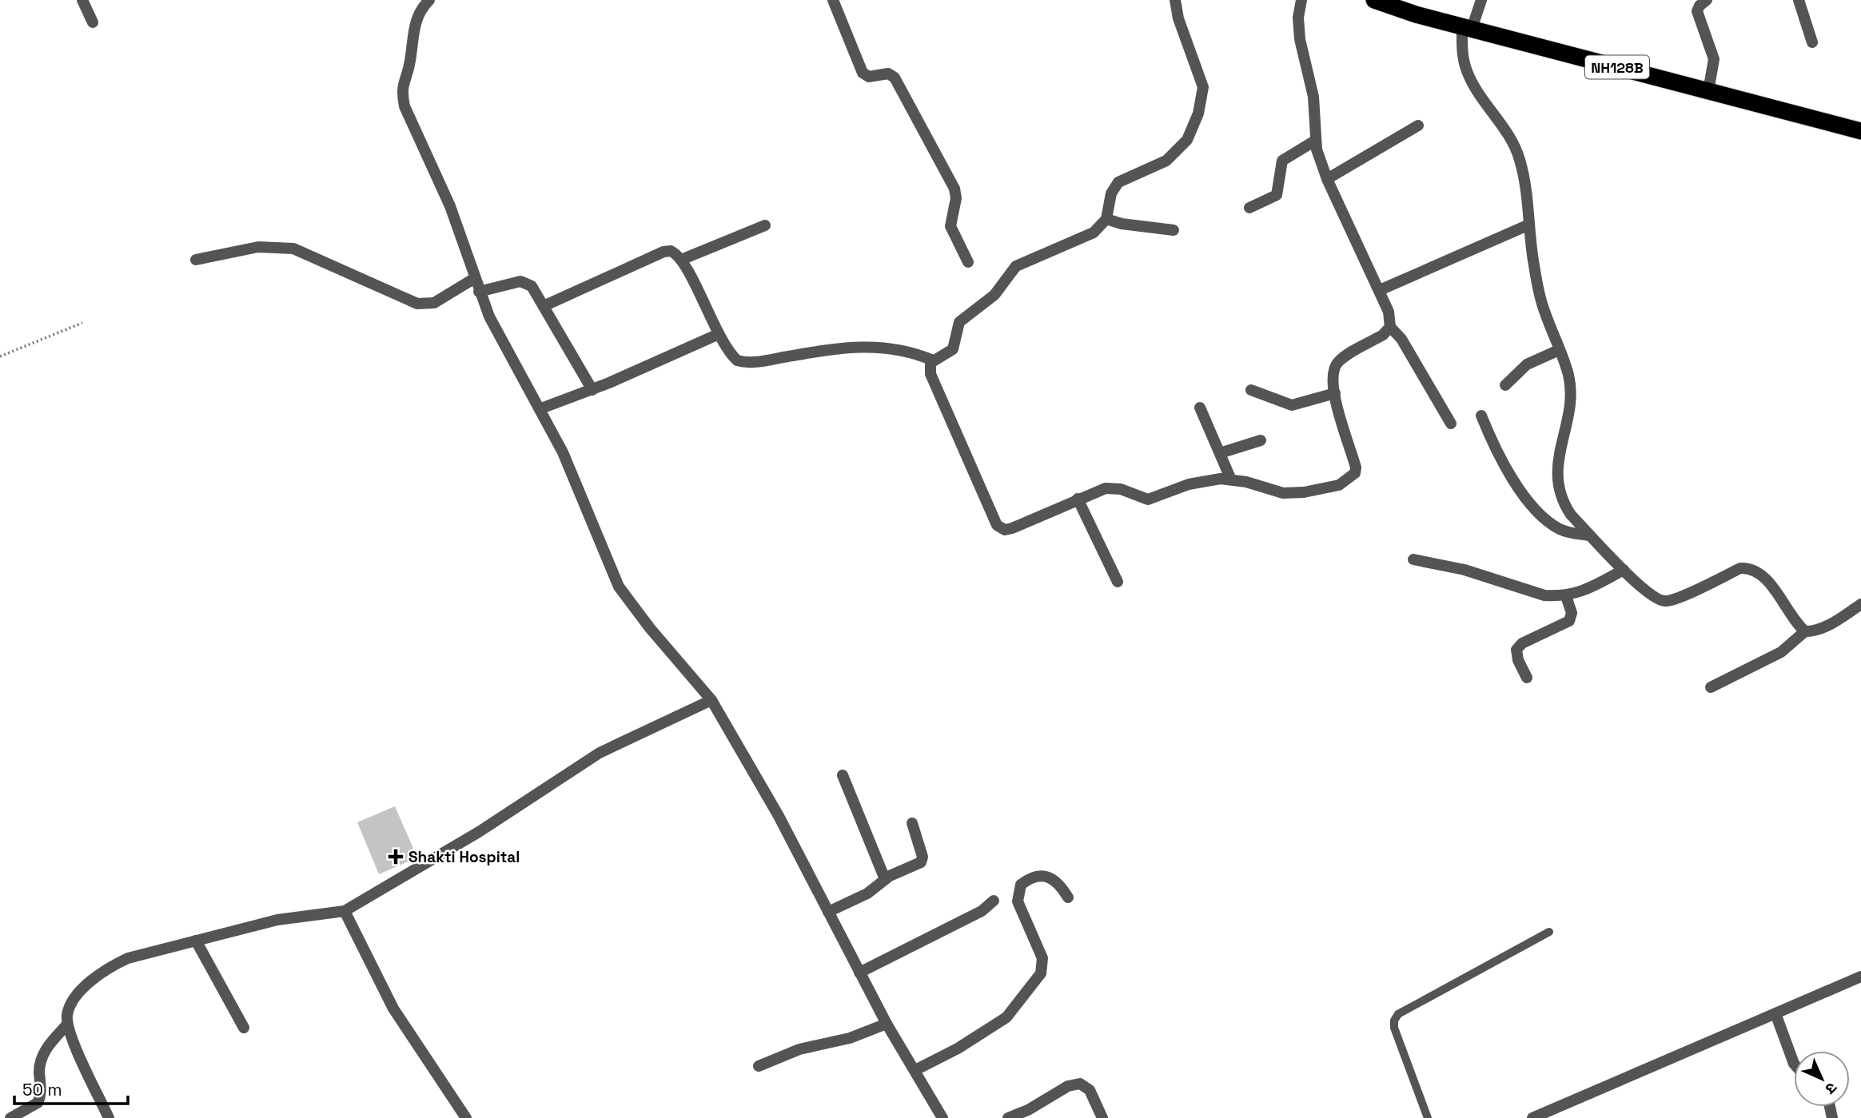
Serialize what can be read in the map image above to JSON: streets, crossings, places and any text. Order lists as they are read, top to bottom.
{
  "streets": {
    "highway": ["NH128B"]
  },
  "places": {
    "health": ["Shakti Hospital"]
  },
  "scale_bar": "50 m",
  "north": "bottom right"
}
